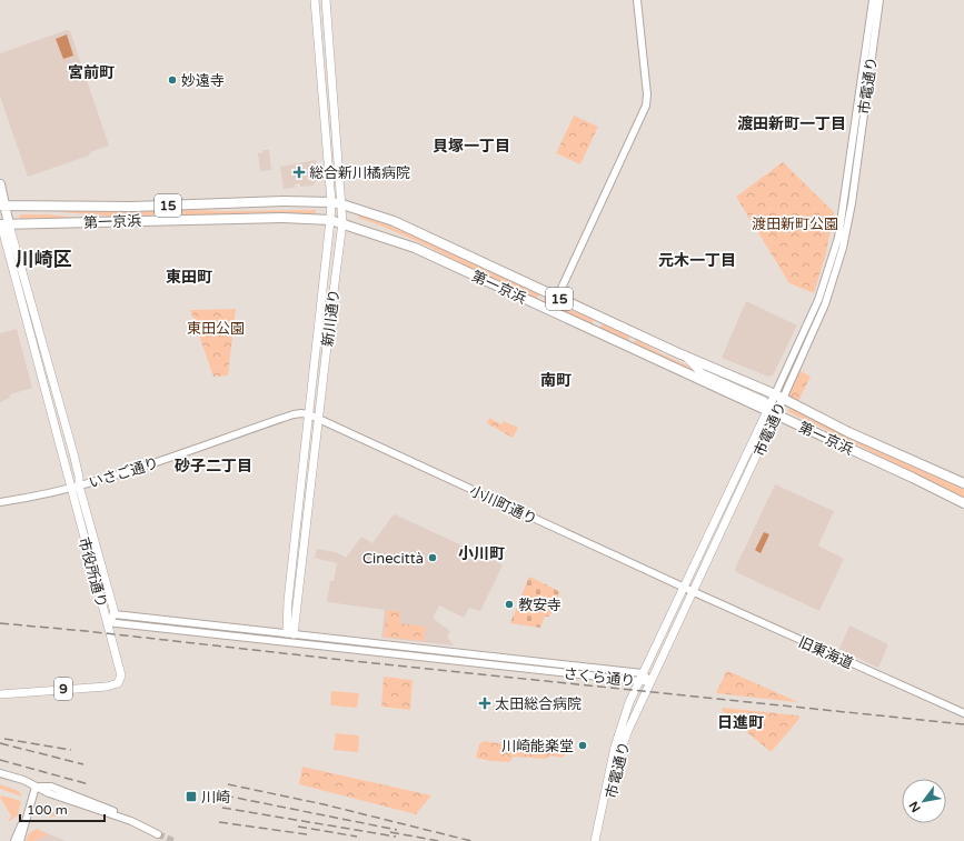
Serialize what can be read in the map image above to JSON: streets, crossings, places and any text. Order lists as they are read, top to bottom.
{
  "streets": {
    "highway": ["15", "第一京浜"],
    "main road": [
      "市電通り",
      "新川通り",
      "市役所通り",
      "9"
    ],
    "street": [
      "いさご通り",
      "小川町通り",
      "旧東海道",
      "さくら通り"
    ]
  },
  "crossings": [
    ["市電通り", "第一京浜"],
    ["市電通り", "小川町通り"],
    ["市電通り", "旧東海道"],
    ["市電通り", "さくら通り"],
    ["第一京浜", "新川通り"],
    ["第一京浜", "市役所通り"],
    ["新川通り", "いさご通り"],
    ["新川通り", "小川町通り"],
    ["新川通り", "さくら通り"],
    ["いさご通り", "小川町通り"],
    ["いさご通り", "市役所通り"],
    ["小川町通り", "旧東海道"],
    ["市役所通り", "さくら通り"],
    ["市役所通り", "9"],
    ["さくら通り", "9"]
  ],
  "districts": [
    "宮前町",
    "渡田新町一丁目",
    "貝塚一丁目",
    "川崎区",
    "元木一丁目",
    "東田町",
    "南町",
    "砂子二丁目",
    "小川町",
    "日進町"
  ],
  "parks": ["渡田新町公園", "東田公園"],
  "places": {
    "other": [
      "妙遠寺",
      "Cinecittà",
      "教安寺",
      "川崎能楽堂"
    ],
    "health": ["総合新川橘病院", "太田総合病院"],
    "transit": ["川崎"]
  },
  "scale_bar": "100 m",
  "north": "bottom left"
}
